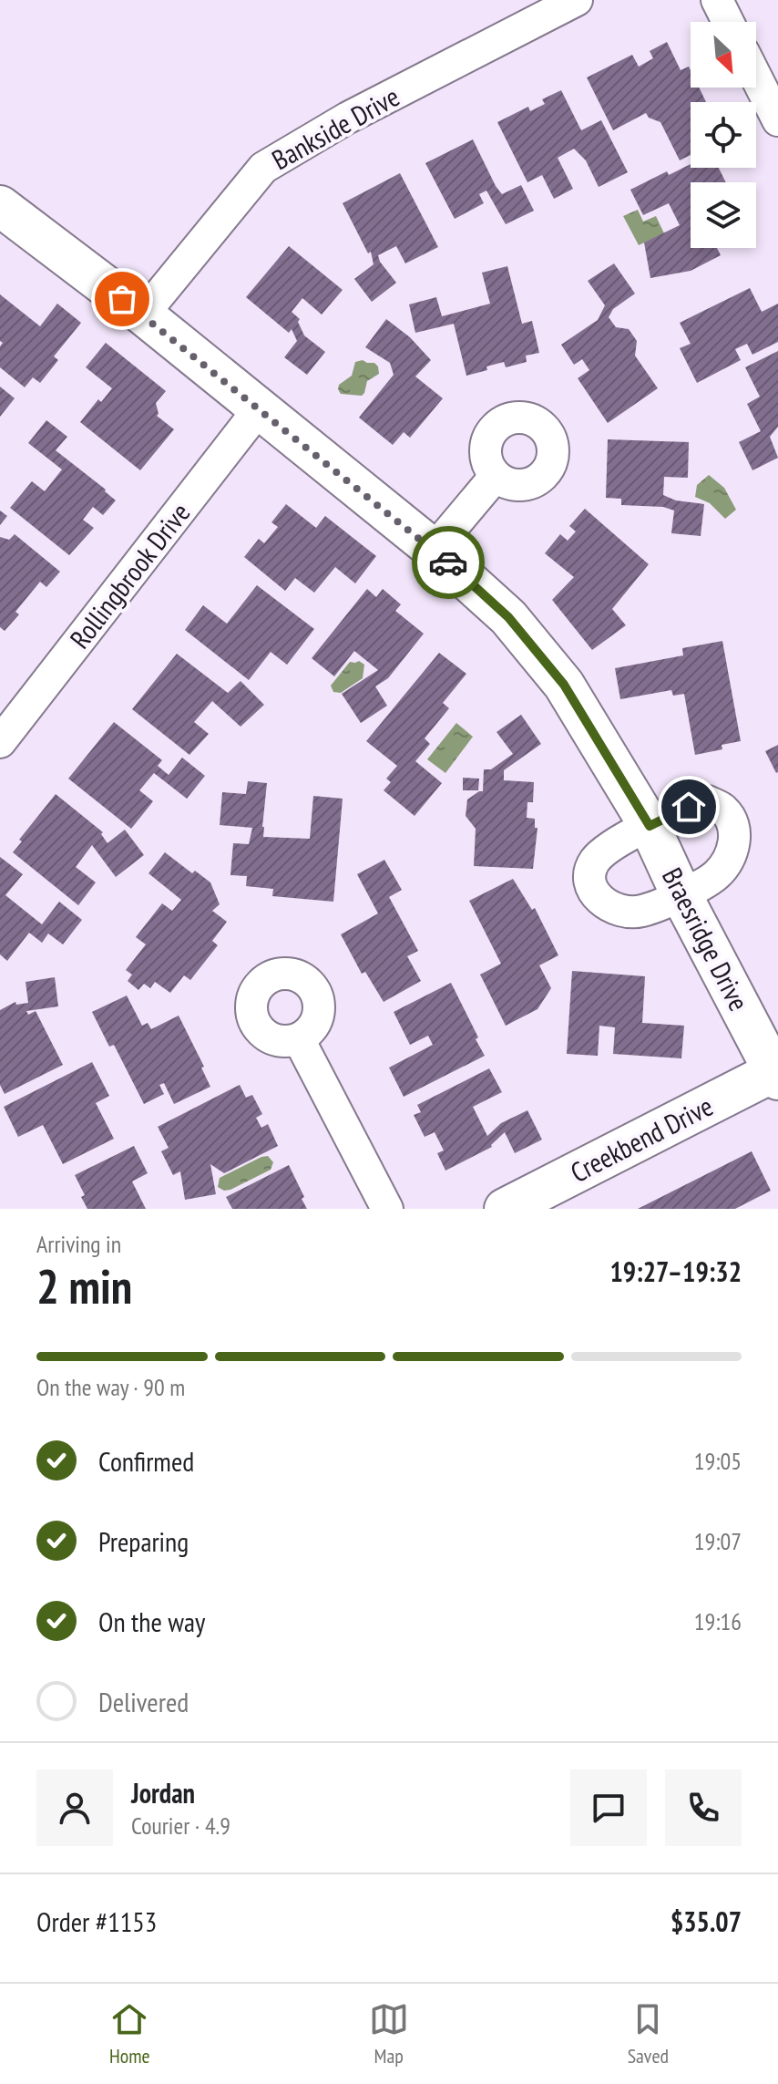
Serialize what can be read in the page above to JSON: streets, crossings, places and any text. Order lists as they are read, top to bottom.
{
  "streets": {
    "street": [
      "Bankside Drive",
      "Rollingbrook Drive",
      "Braesridge Drive",
      "Creekbend Drive"
    ]
  },
  "crossings": [
    ["Bankside Drive", "Braesridge Drive"],
    ["Rollingbrook Drive", "Braesridge Drive"],
    ["Braesridge Drive", "Creekbend Drive"]
  ],
  "north": "bottom right",
  "page": {
    "heading": ["2 min", "Arriving in", "19:27–19:32"],
    "panel": [
      "Jordan",
      "Courier · 4.9",
      "Order #1153",
      "$35.07"
    ],
    "bar": "On the way · 90 m",
    "list": [
      ["Confirmed", "19:05"],
      ["Preparing", "19:07"],
      ["On the way", "19:16"],
      "Delivered"
    ],
    "tabs": ["Home", "Map", "Saved"]
  }
}
